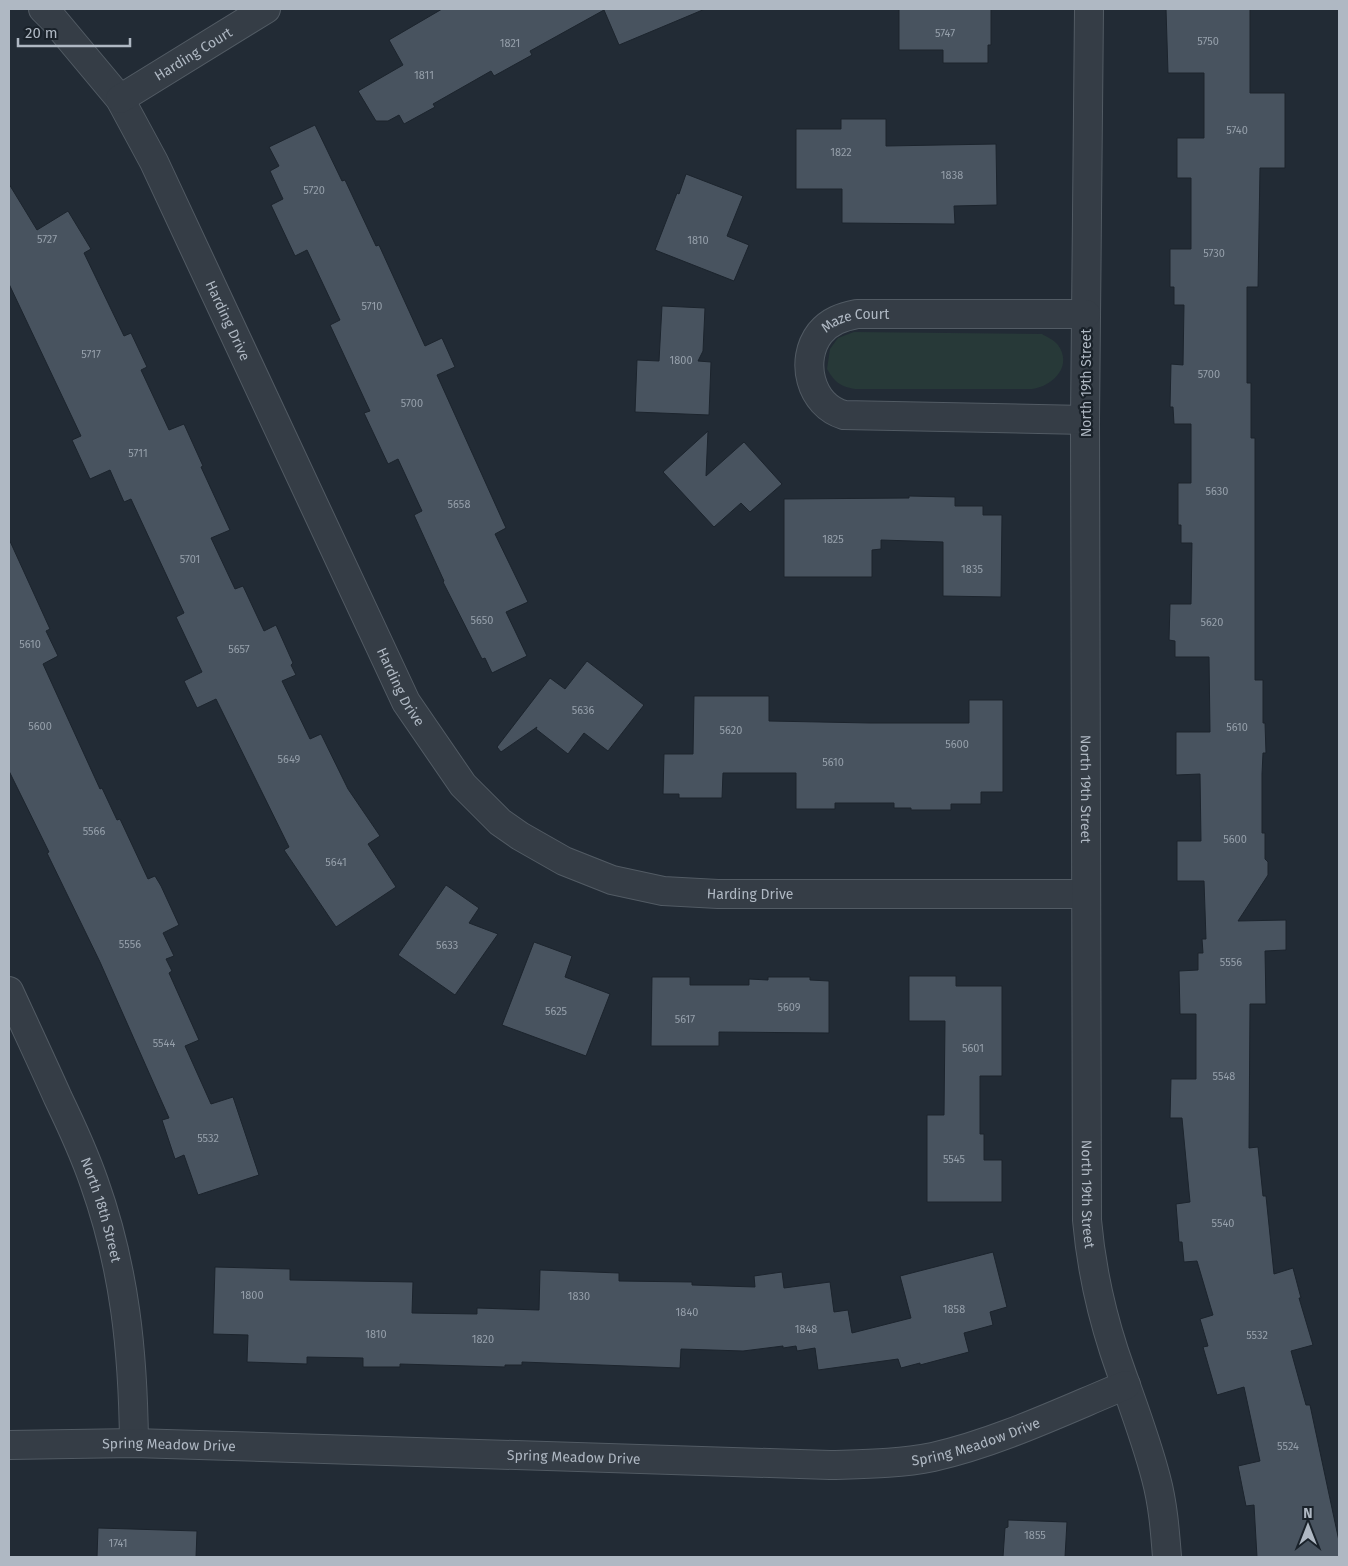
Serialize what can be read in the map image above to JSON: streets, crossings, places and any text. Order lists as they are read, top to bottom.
{
  "streets": {
    "street": [
      "Harding Court",
      "Harding Drive",
      "Maze Court",
      "North 19th Street",
      "North 18th Street",
      "Spring Meadow Drive"
    ]
  },
  "crossings": [
    ["Harding Court", "Harding Drive"],
    ["Harding Drive", "North 19th Street"],
    ["Maze Court", "North 19th Street"],
    ["North 19th Street", "Spring Meadow Drive"],
    ["North 18th Street", "Spring Meadow Drive"]
  ],
  "house_numbers": [
    "5747",
    "5750",
    "1821",
    "1811",
    "5740",
    "1822",
    "1838",
    "5720",
    "5727",
    "1810",
    "5730",
    "5710",
    "5717",
    "1800",
    "5700",
    "5700",
    "5711",
    "5630",
    "5658",
    "1825",
    "5701",
    "1835",
    "5650",
    "5620",
    "5610",
    "5657",
    "5636",
    "5600",
    "5610",
    "5620",
    "5600",
    "5649",
    "5610",
    "5566",
    "5600",
    "5641",
    "5556",
    "5633",
    "5556",
    "5609",
    "5625",
    "5617",
    "5544",
    "5601",
    "5548",
    "5532",
    "5545",
    "5540",
    "1800",
    "1830",
    "1858",
    "1840",
    "1848",
    "1810",
    "5532",
    "1820",
    "5524",
    "1855",
    "1741"
  ],
  "scale_bar": "20 m",
  "north": "top"
}
